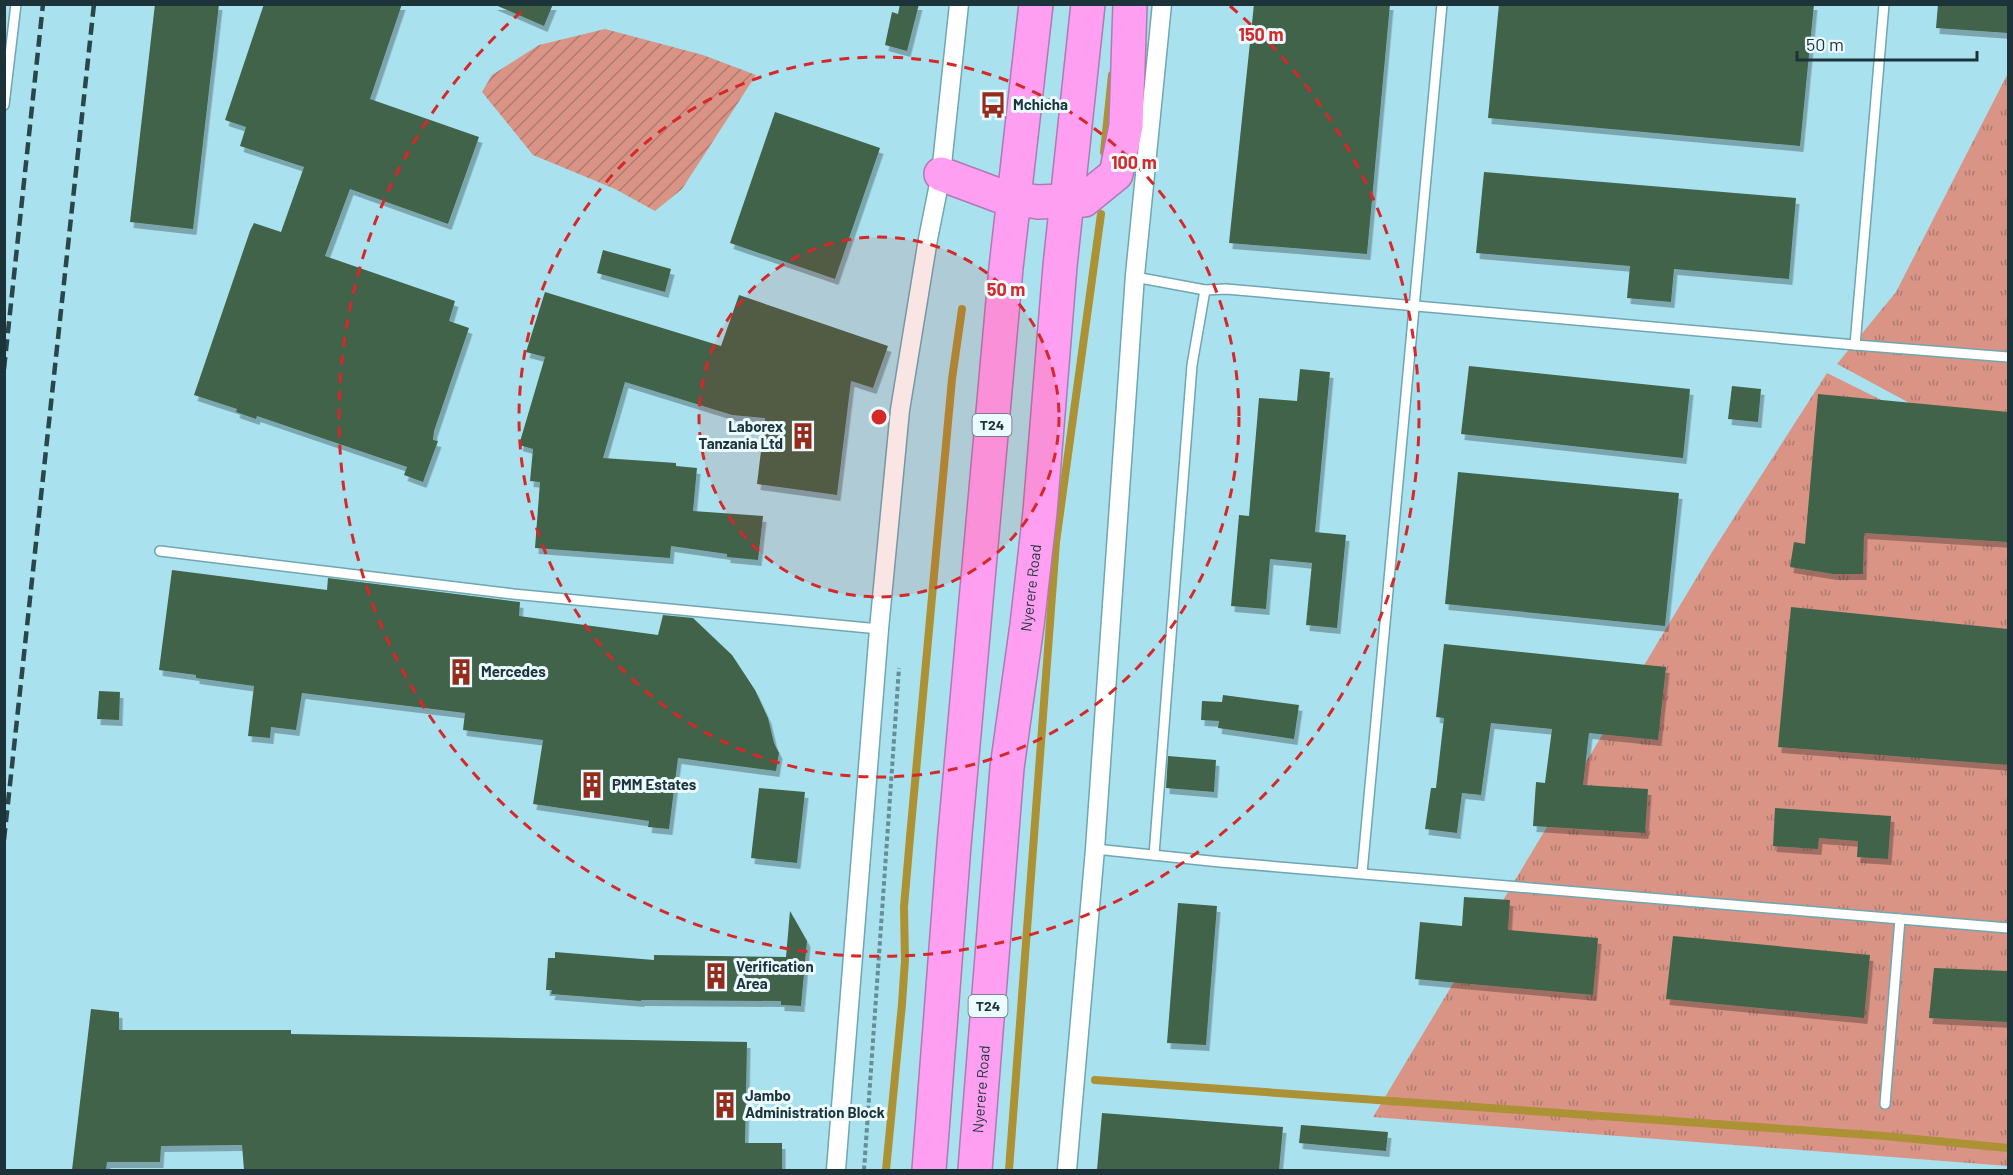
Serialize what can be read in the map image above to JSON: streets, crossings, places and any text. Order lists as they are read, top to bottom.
{
  "streets": {
    "highway": ["T24", "Nyerere Road"]
  },
  "places": {
    "bus stop": ["Mchicha"],
    "building": [
      "Laborex Tanzania Ltd",
      "Mercedes",
      "PMM Estates",
      "Verification Area",
      "Jambo Administration Block"
    ]
  },
  "scale_bar": "50 m",
  "rings": ["150 m", "100 m", "50 m"]
}
